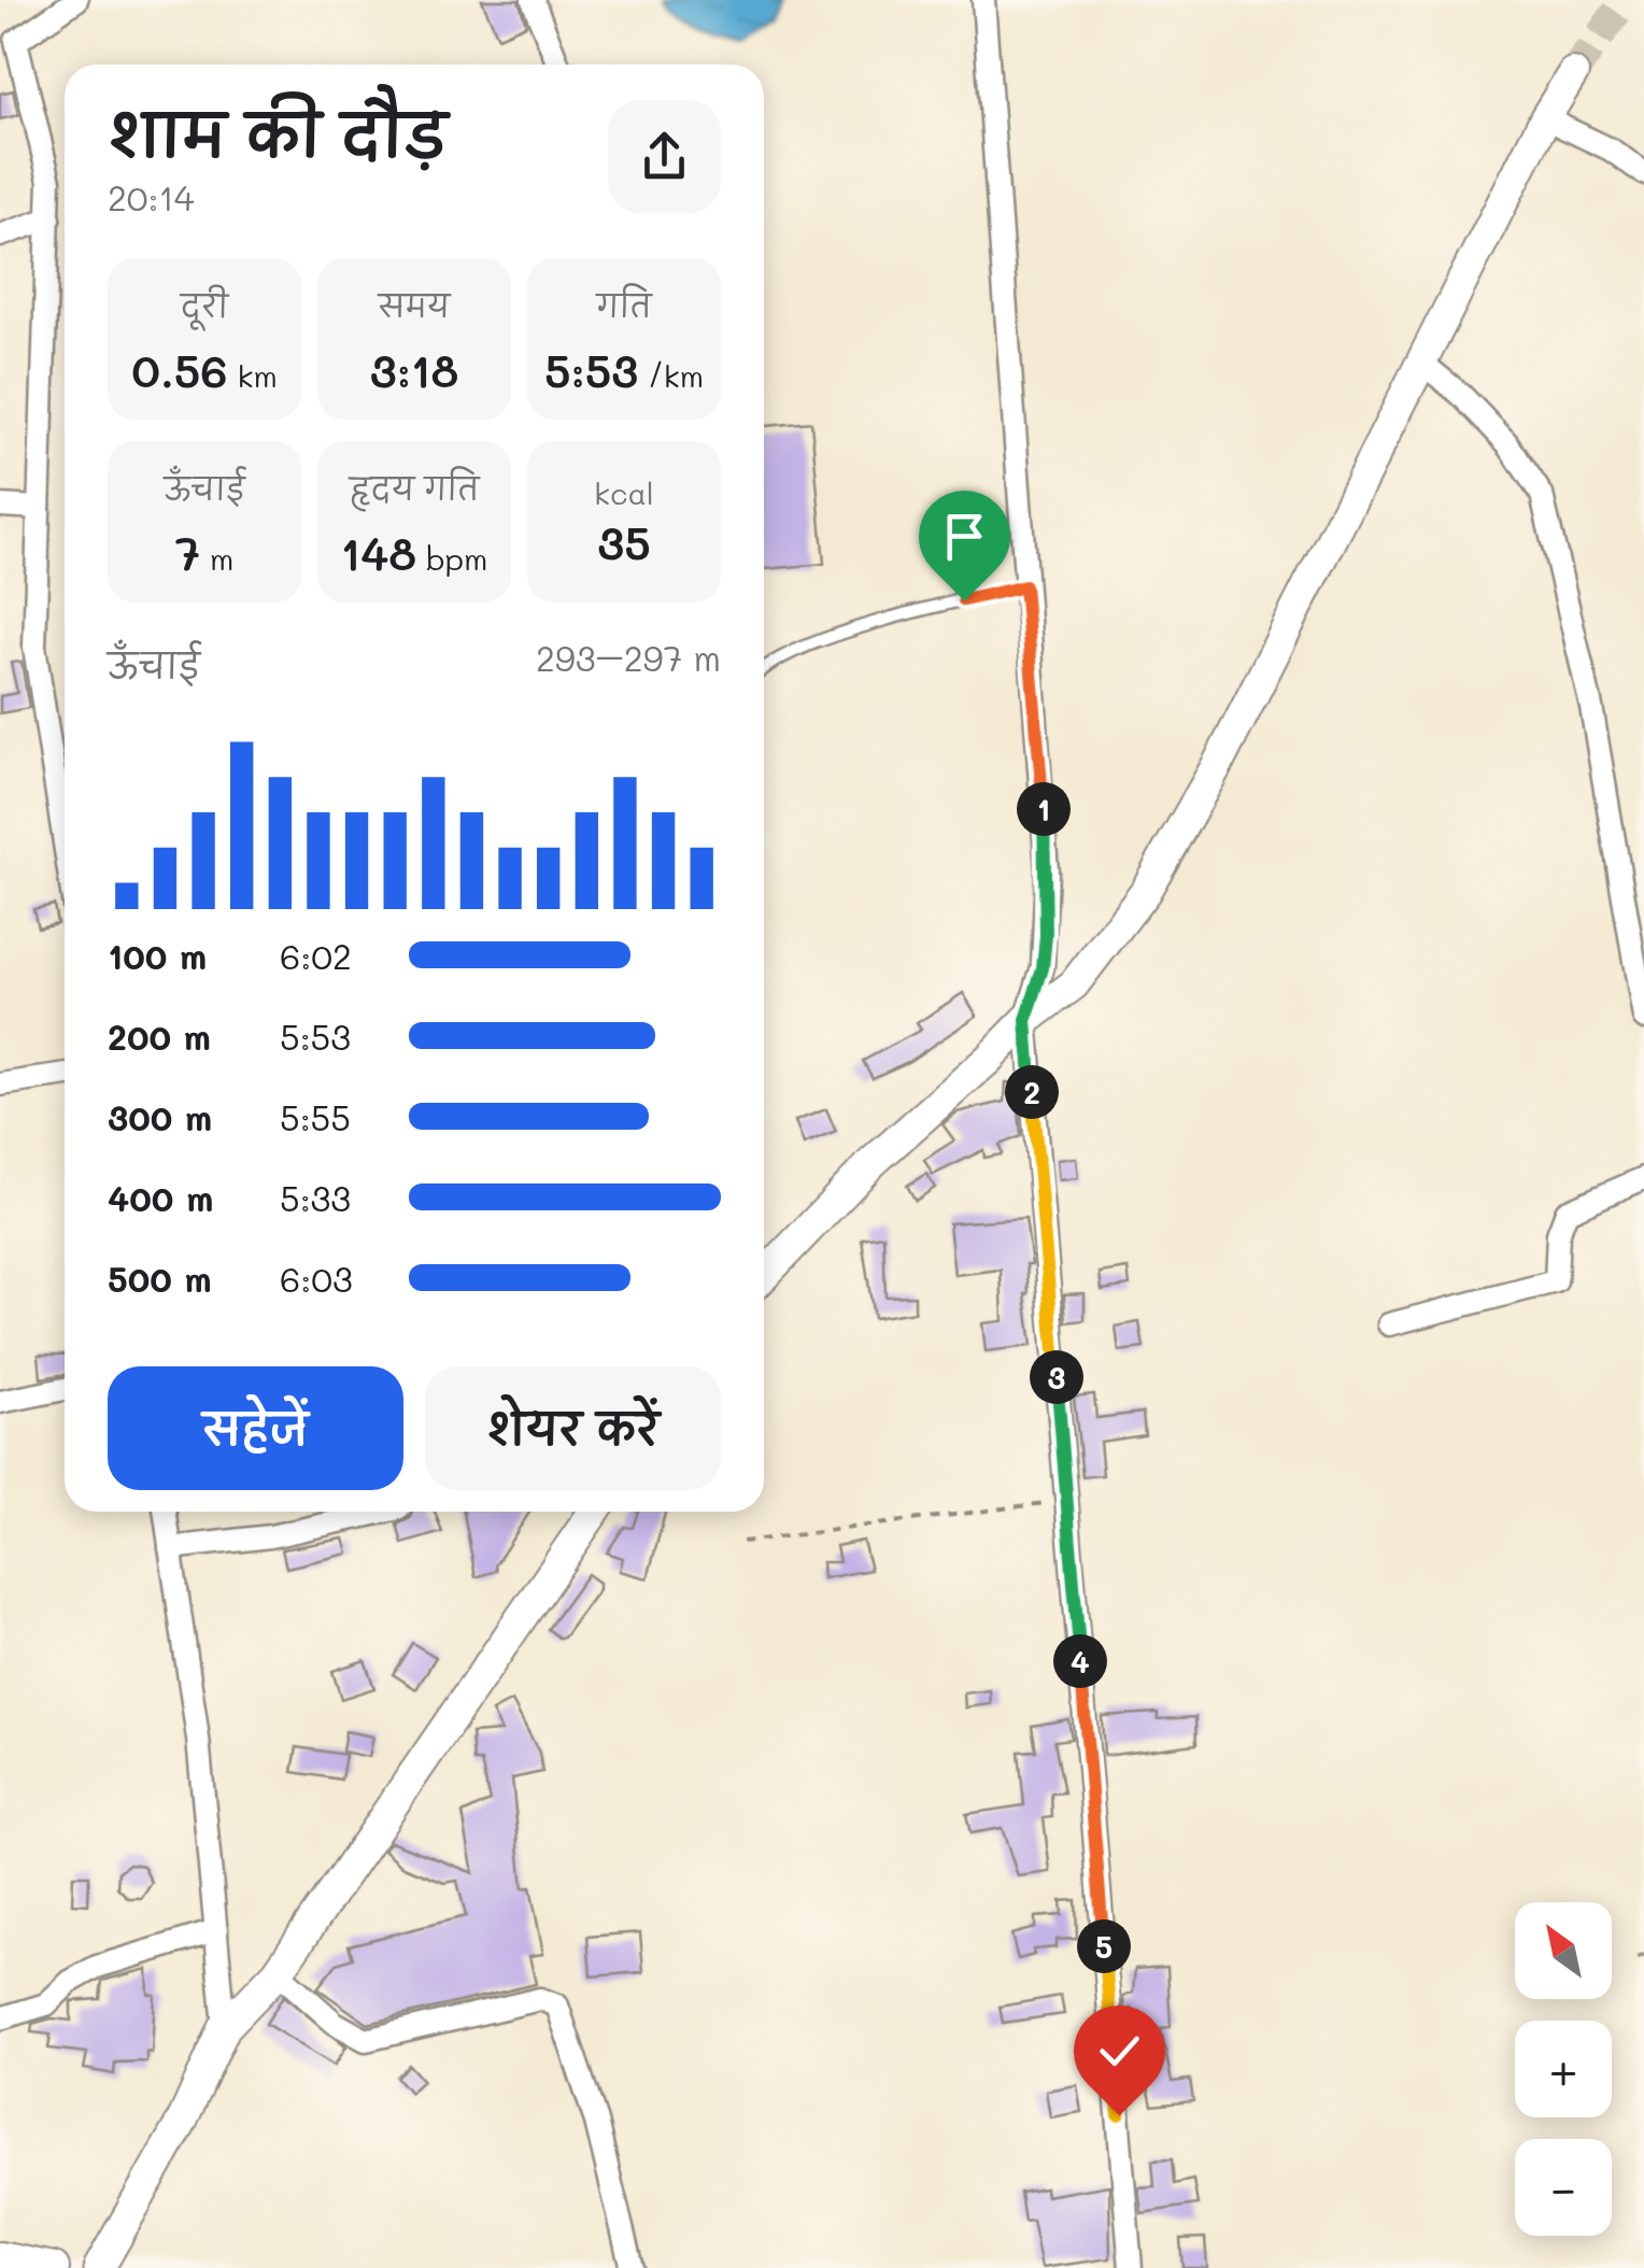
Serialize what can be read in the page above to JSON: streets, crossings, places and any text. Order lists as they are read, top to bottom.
{
  "north": "top left",
  "page": {
    "heading": ["शाम की दौड़", "20:14"],
    "stats": [
      ["दूरी", "0.56 km"],
      ["समय", "3:18"],
      ["गति", "5:53 /km"],
      ["ऊँचाई", "7 m"],
      ["हृदय गति", "148 bpm"],
      ["kcal", "35"]
    ],
    "chart": ["ऊँचाई", "293–297 m"],
    "pins": [
      "1",
      "2",
      "3",
      "4",
      "5"
    ],
    "list": [
      {
        "name": "100 m",
        "note": "6:02"
      },
      {
        "name": "200 m",
        "note": "5:53"
      },
      {
        "name": "300 m",
        "note": "5:55"
      },
      {
        "name": "400 m",
        "note": "5:33"
      },
      {
        "name": "500 m",
        "note": "6:03"
      }
    ],
    "buttons": ["सहेजें", "शेयर करें"],
    "map_buttons": ["+", "−"]
  }
}
